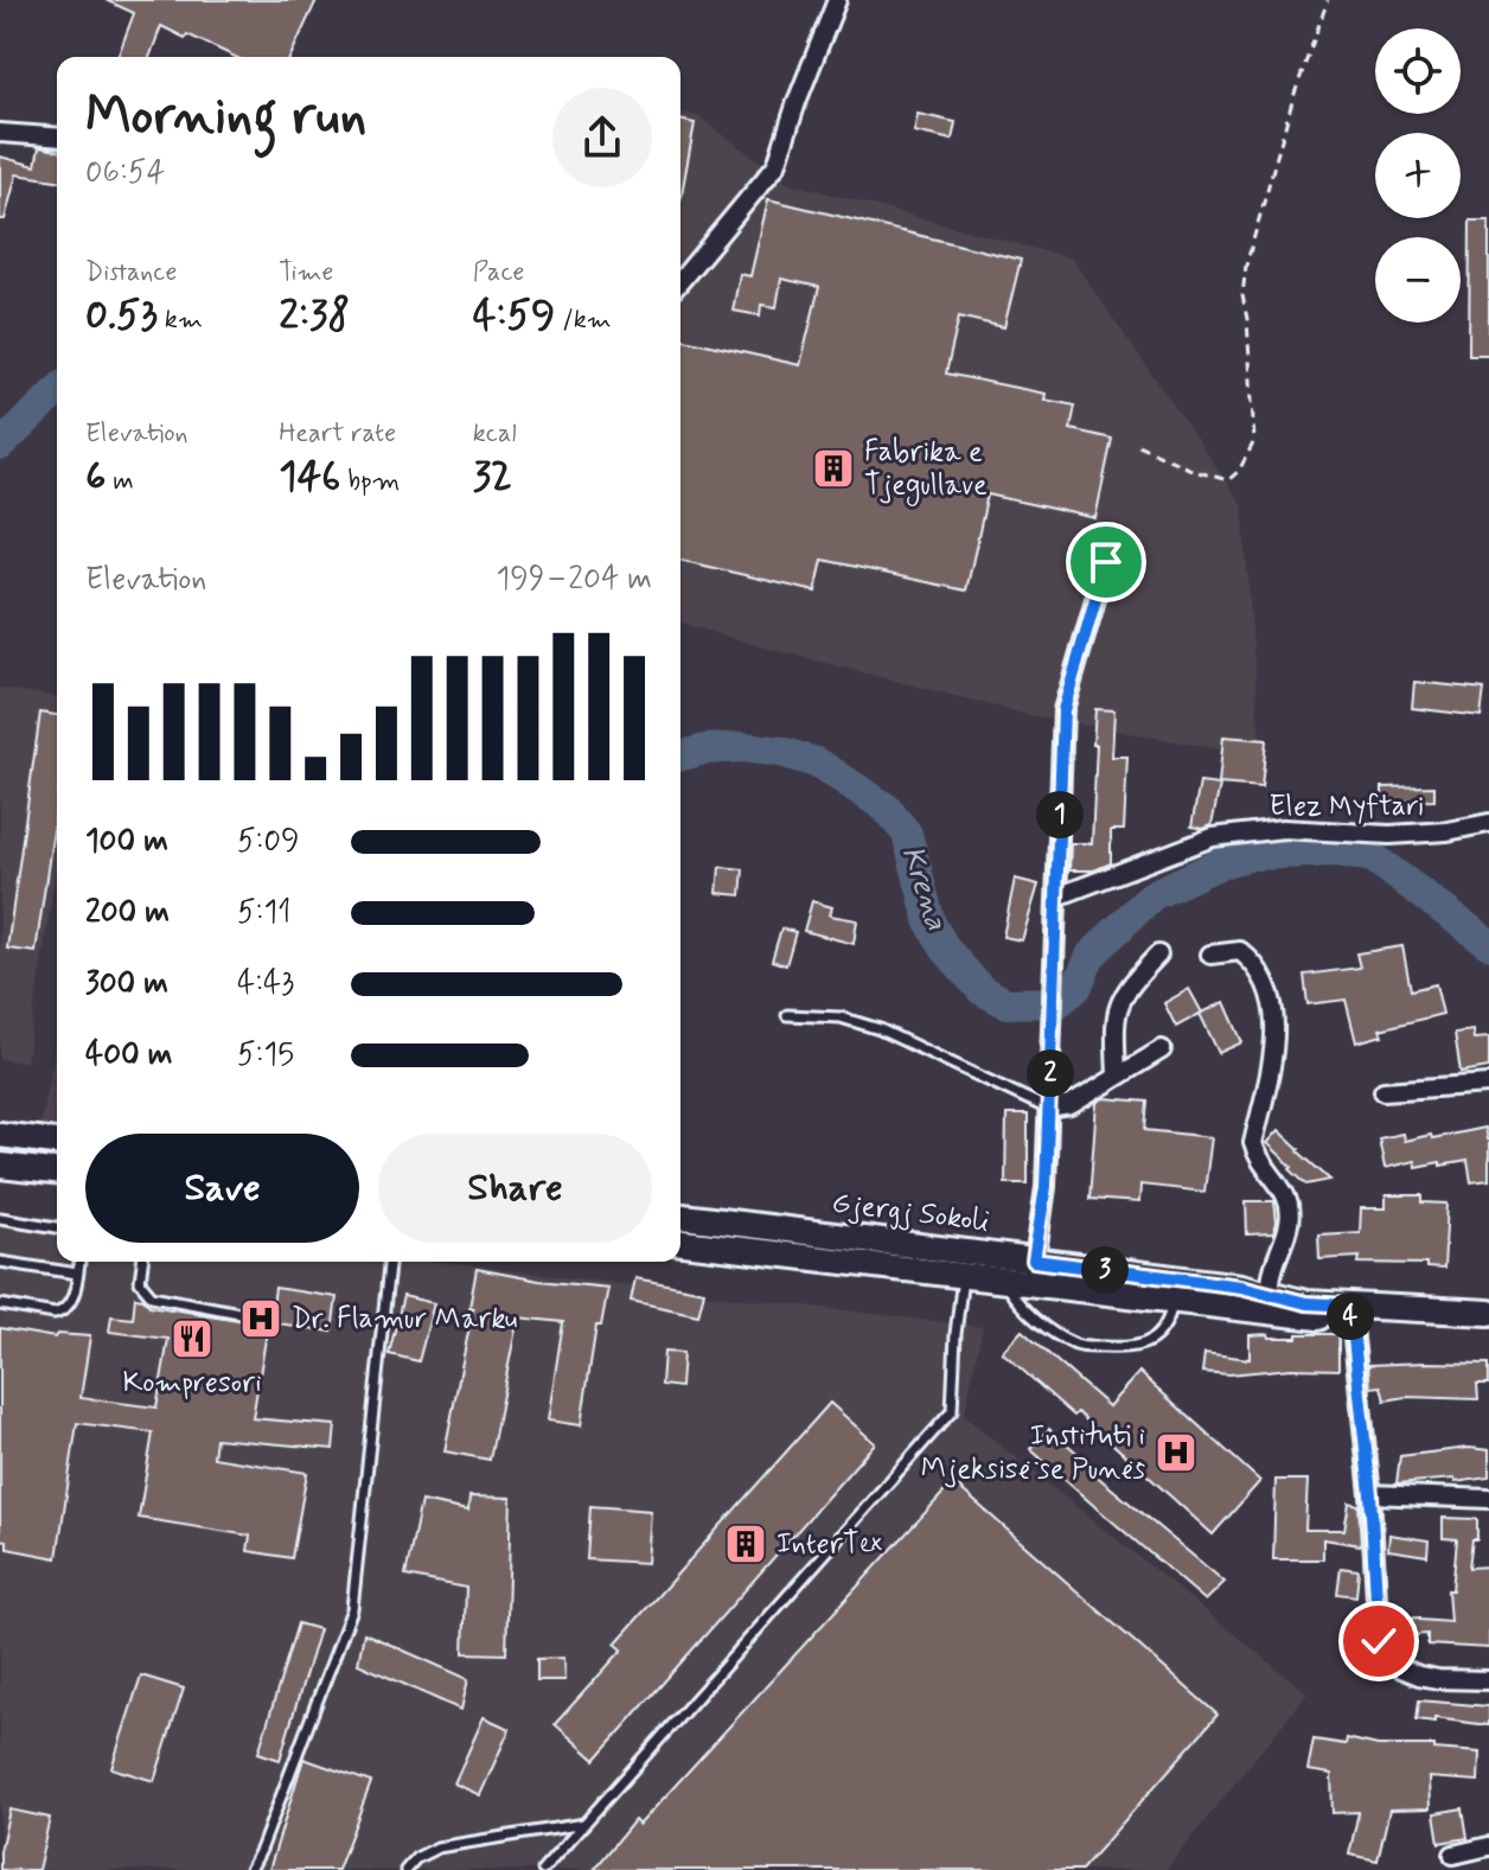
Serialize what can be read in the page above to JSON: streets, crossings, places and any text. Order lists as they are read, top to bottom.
{
  "streets": {
    "main road": ["Gjergj Sokoli"],
    "street": ["Elez Myftari"]
  },
  "water": ["Krena"],
  "places": {
    "building": ["Fabrika e Tjegullave", "InterTex"],
    "hospital": ["Dr. Flamur Marku", "Instituti i Mjeksisë se Punës"],
    "restaurant": ["Kompresori"]
  },
  "page": {
    "map_buttons": ["+", "−"],
    "heading": ["Morning run", "06:54"],
    "stats": [
      ["Distance", "0.53 km"],
      ["Time", "2:38"],
      ["Pace", "4:59 /km"],
      ["Elevation", "6 m"],
      ["Heart rate", "146 bpm"],
      ["kcal", "32"]
    ],
    "chart": ["Elevation", "199–204 m"],
    "pins": [
      "1",
      "2",
      "3",
      "4"
    ],
    "list": [
      {
        "name": "100 m",
        "note": "5:09"
      },
      {
        "name": "200 m",
        "note": "5:11"
      },
      {
        "name": "300 m",
        "note": "4:43"
      },
      {
        "name": "400 m",
        "note": "5:15"
      }
    ],
    "buttons": ["Save", "Share"]
  }
}
